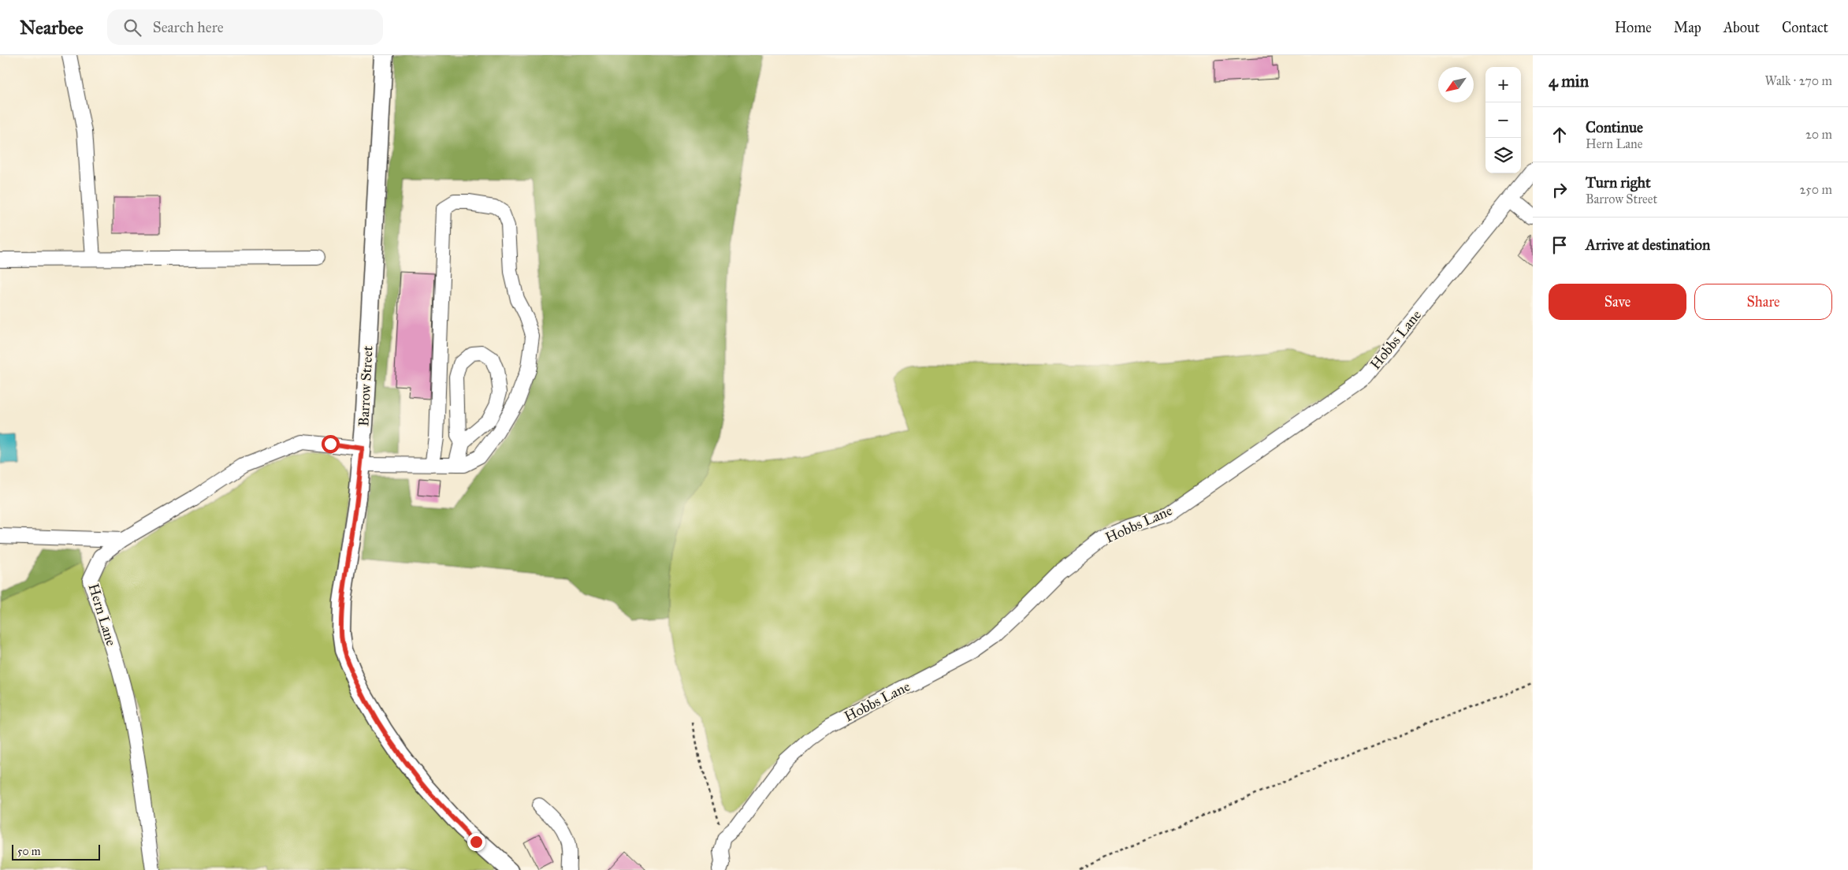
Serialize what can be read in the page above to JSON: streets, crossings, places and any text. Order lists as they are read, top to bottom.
{
  "streets": {
    "main road": ["Barrow Street"],
    "street": ["Hobbs Lane", "Hern Lane"]
  },
  "crossings": [
    ["Barrow Street", "Hern Lane"]
  ],
  "scale_bar": "50 m",
  "north": "bottom left",
  "page": {
    "header": "Nearbee",
    "search": "Search here",
    "nav": [
      "Home",
      "Map",
      "About",
      "Contact"
    ],
    "heading": ["4 min", "Walk · 270 m"],
    "map_buttons": ["+", "−"],
    "list": [
      ["Continue", "Hern Lane", "20 m"],
      ["Turn right", "Barrow Street", "250 m"],
      "Arrive at destination"
    ],
    "buttons": ["Save", "Share"],
    "scale": "50 m"
  }
}
